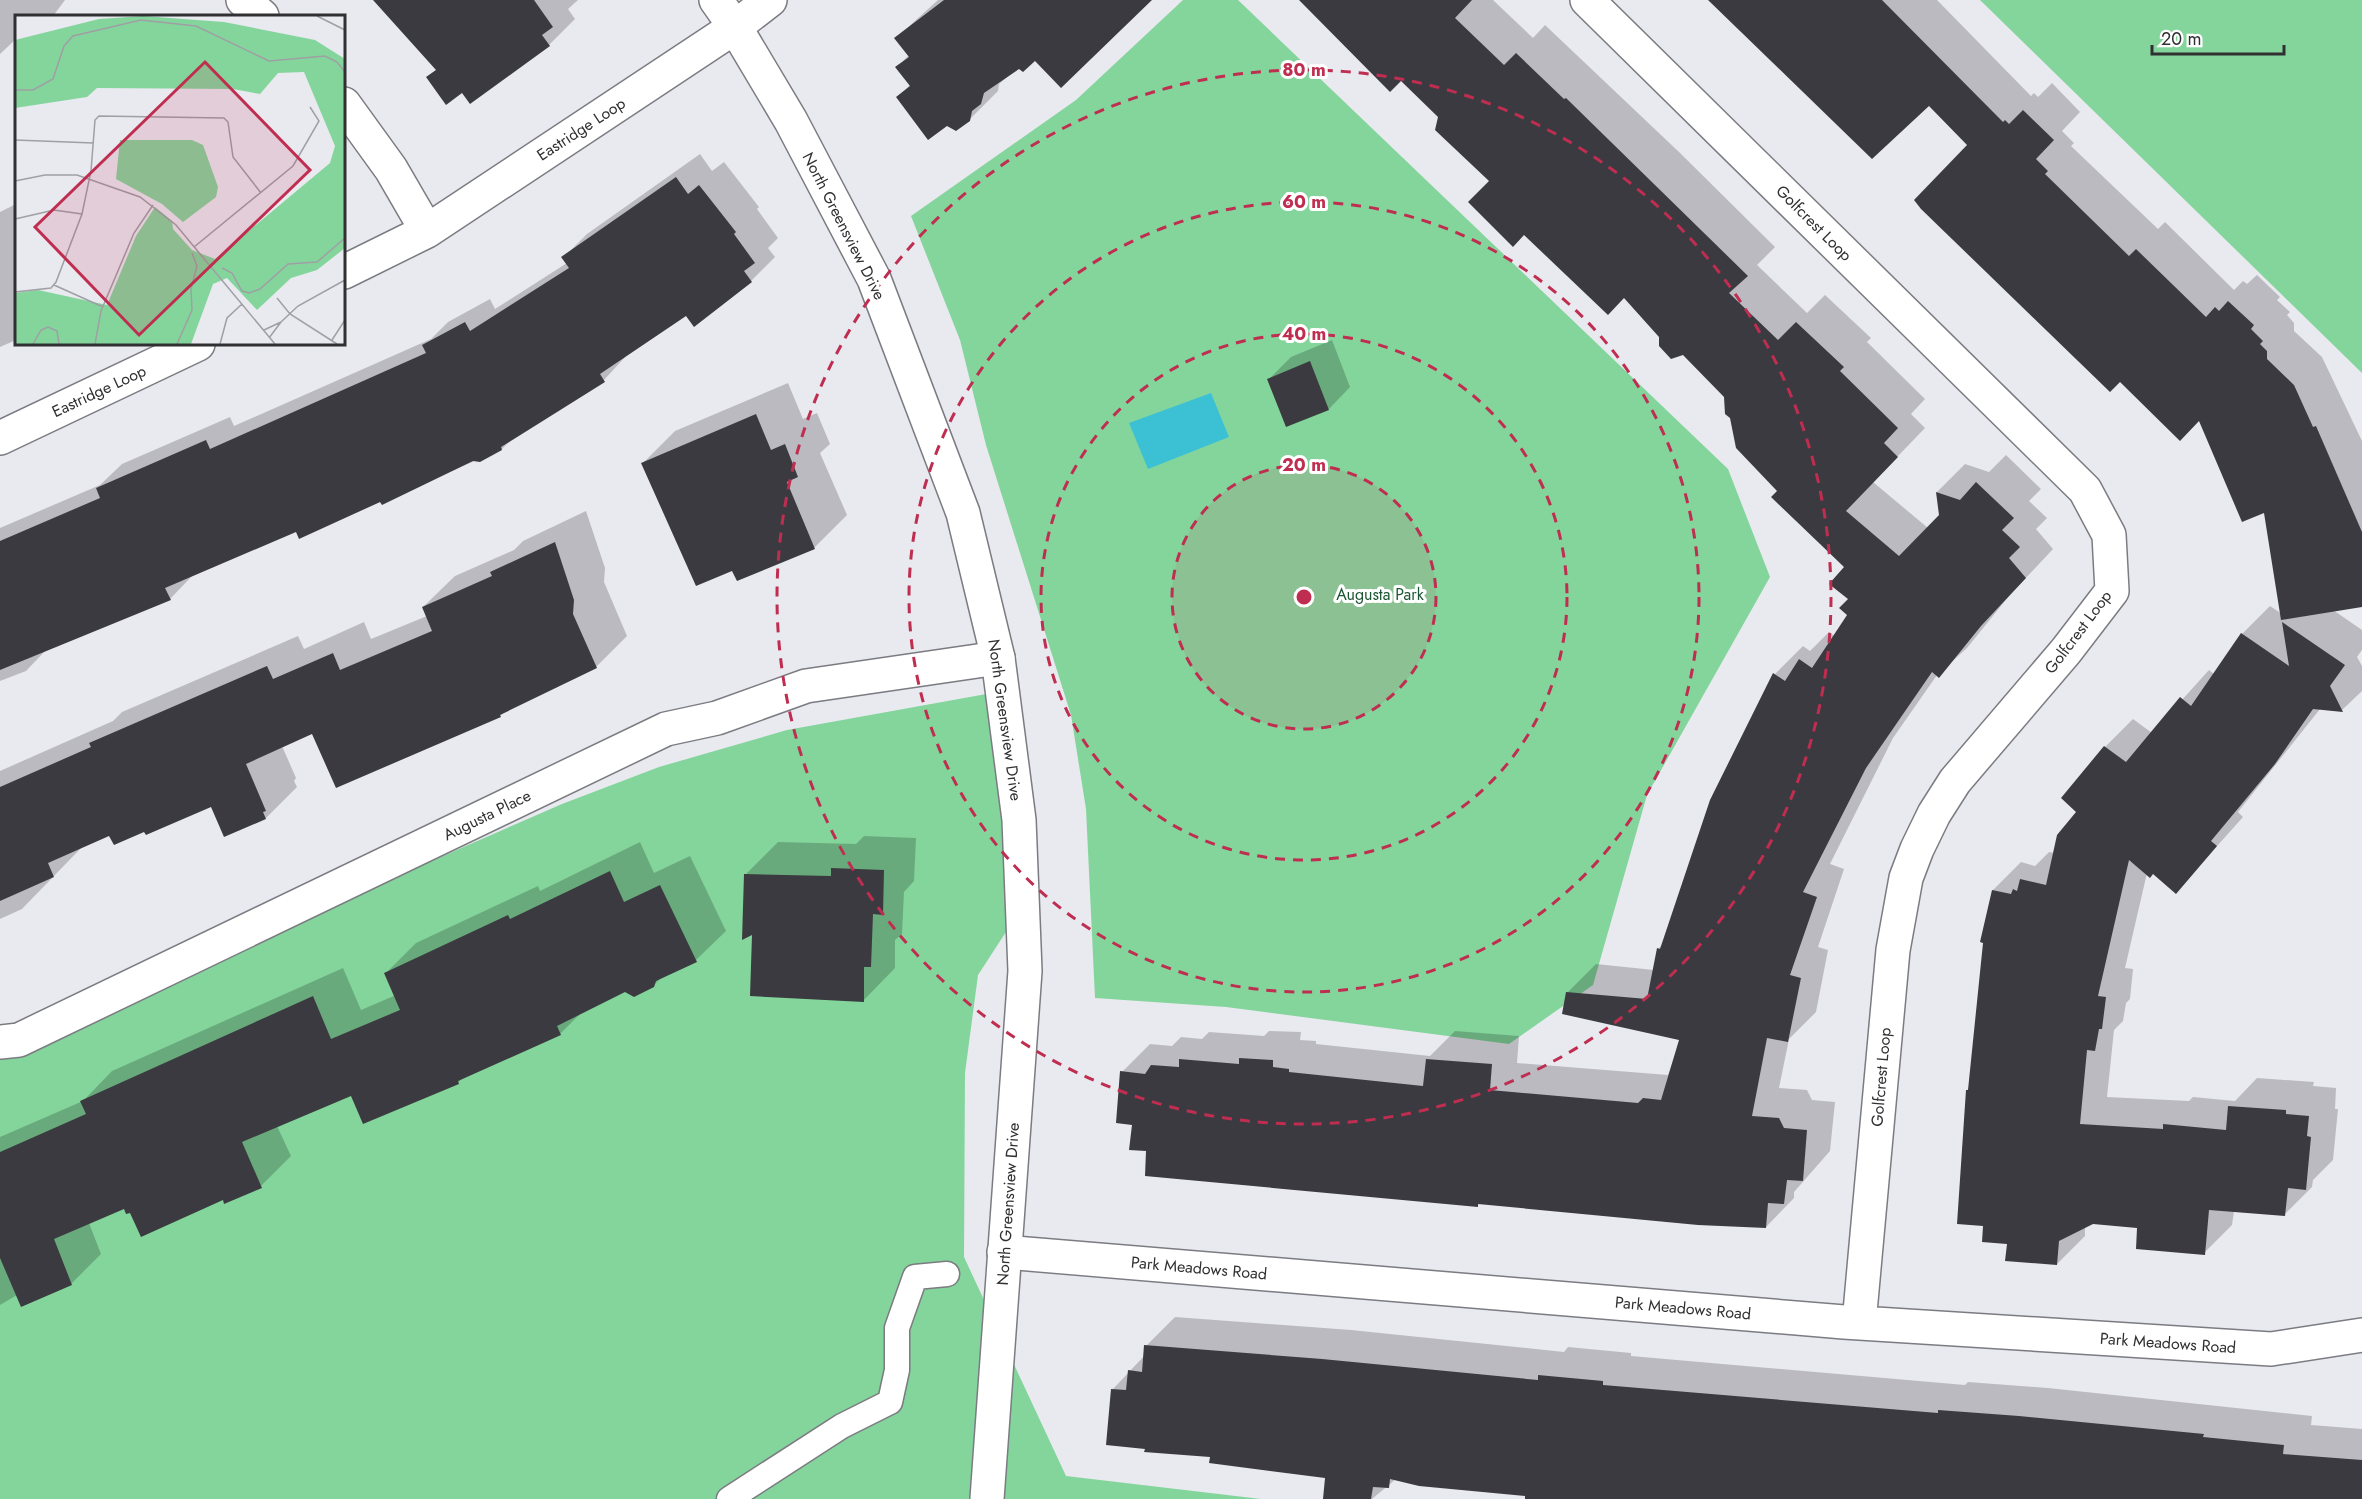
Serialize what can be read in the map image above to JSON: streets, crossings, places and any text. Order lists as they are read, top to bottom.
{
  "streets": {
    "street": [
      "Eastridge Loop",
      "Golfcrest Loop",
      "North Greensview Drive",
      "Augusta Place",
      "Park Meadows Road"
    ]
  },
  "crossings": [
    ["Eastridge Loop", "North Greensview Drive"],
    ["Golfcrest Loop", "Park Meadows Road"],
    ["North Greensview Drive", "Augusta Place"],
    ["North Greensview Drive", "Park Meadows Road"]
  ],
  "parks": ["Augusta Park"],
  "scale_bar": "20 m",
  "rings": [
    "80 m",
    "60 m",
    "40 m",
    "20 m"
  ]
}
